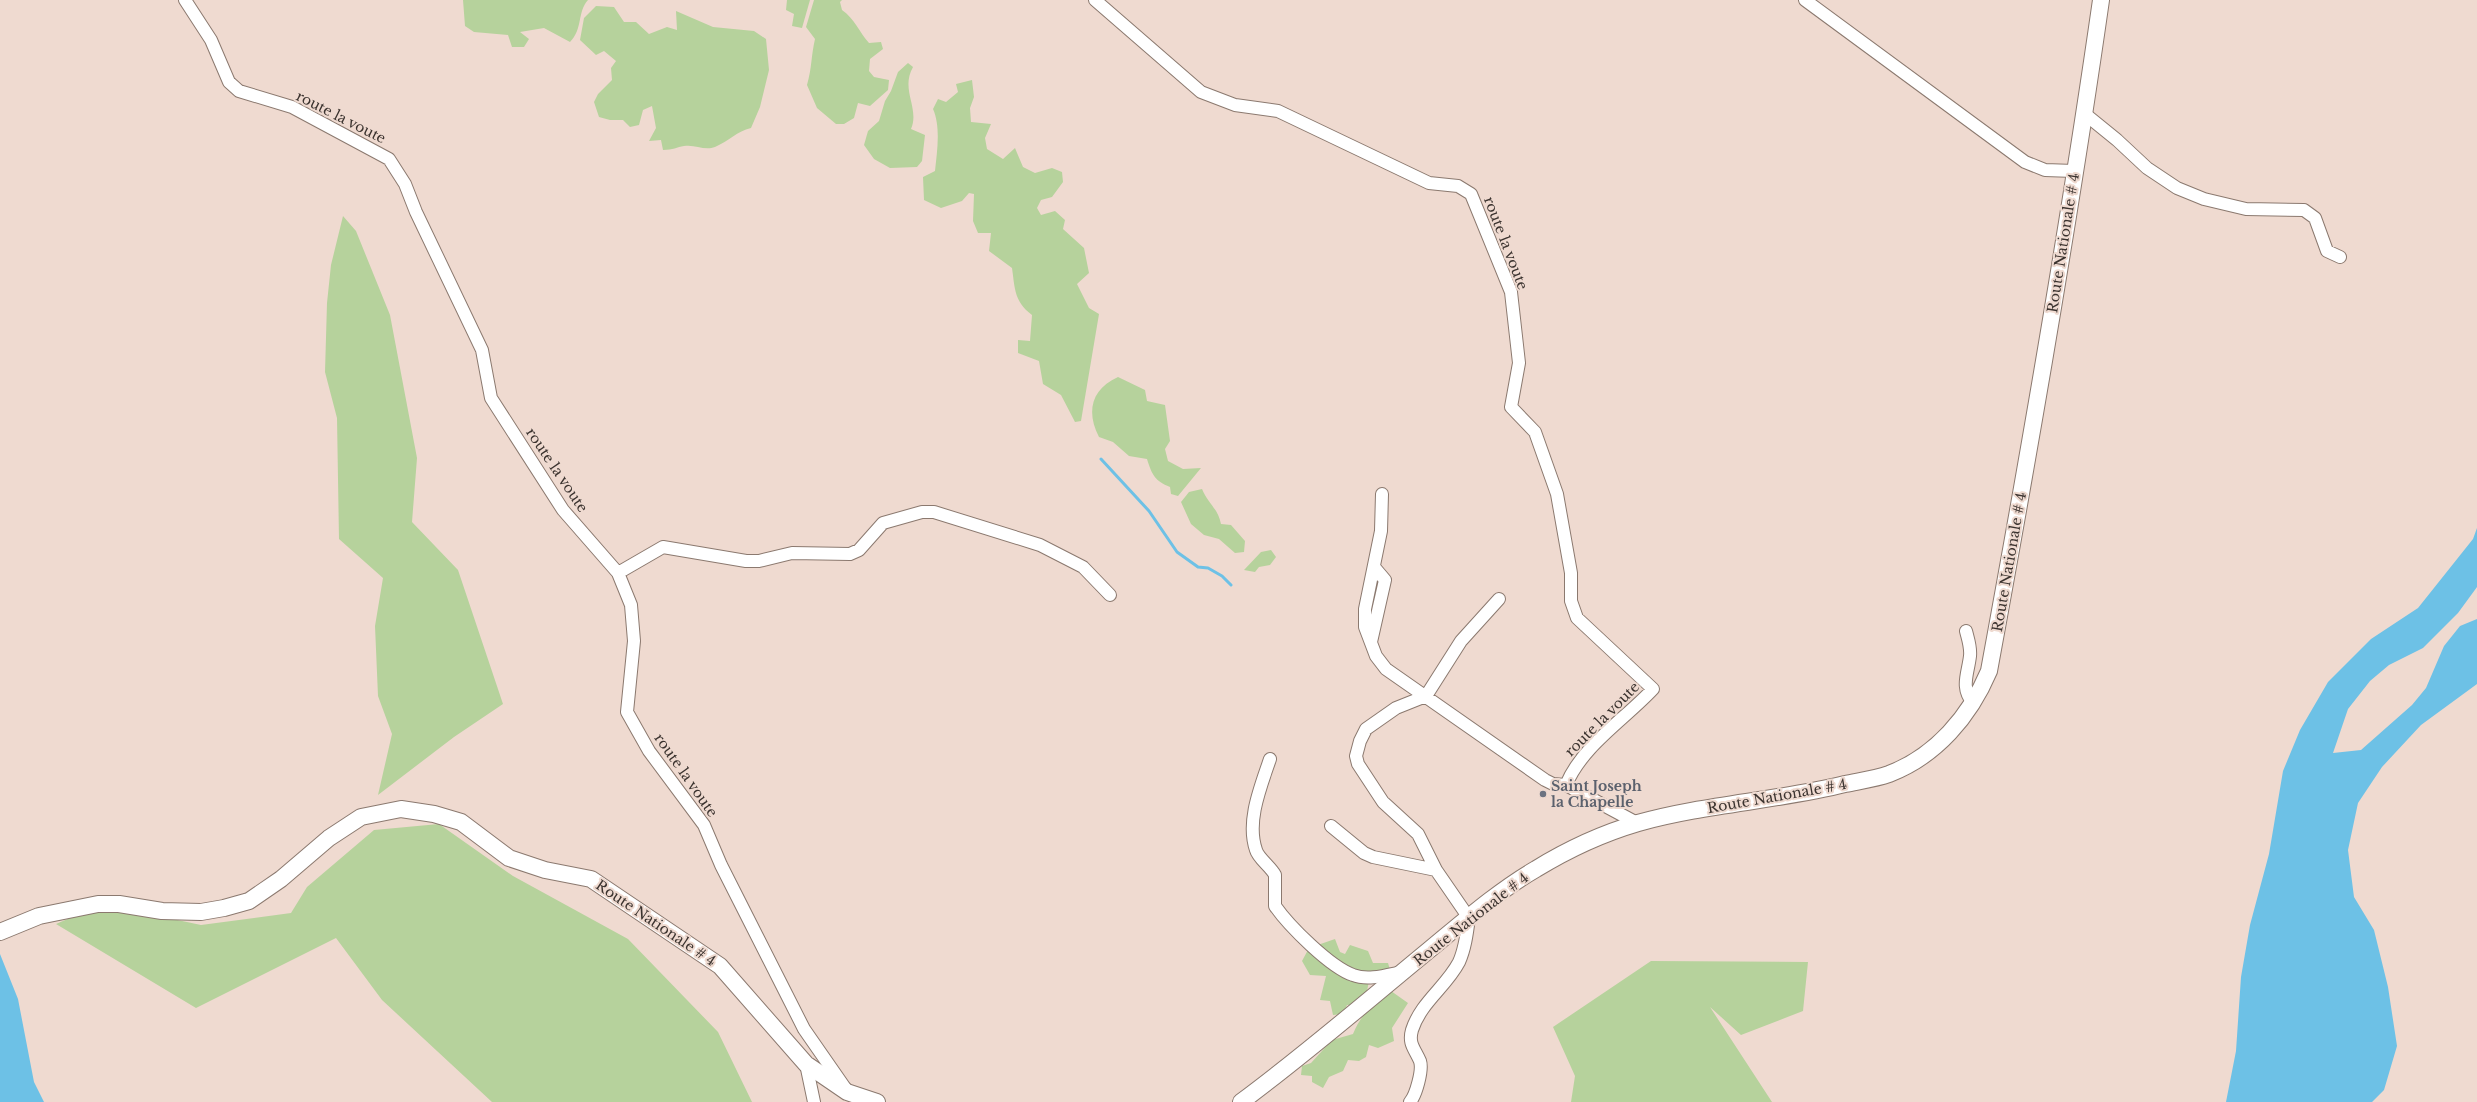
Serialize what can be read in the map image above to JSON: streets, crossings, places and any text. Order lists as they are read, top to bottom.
{
  "streets": {
    "main road": ["Route Nationale # 4"],
    "street": ["route la voute"]
  },
  "crossings": [
    ["route la voute", "Route Nationale # 4"]
  ],
  "places": ["Saint Joseph la Chapelle"]
}
